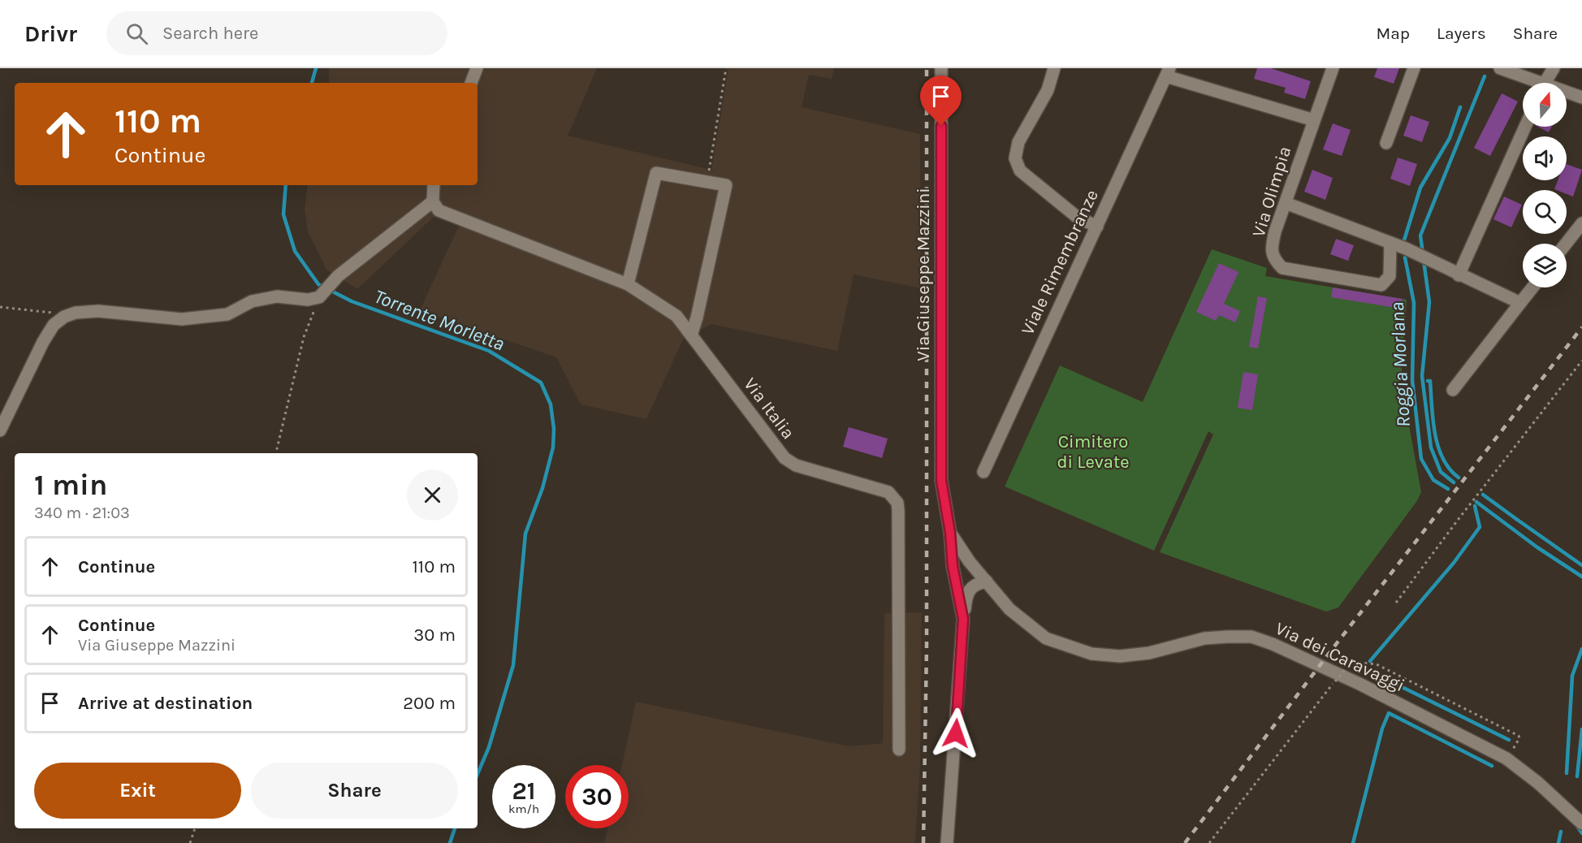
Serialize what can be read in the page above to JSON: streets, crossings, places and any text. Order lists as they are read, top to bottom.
{
  "streets": {
    "street": [
      "Via Olimpia",
      "Viale Rimembranze",
      "Via Giuseppe Mazzini",
      "Via Italia",
      "Via dei Caravaggi"
    ]
  },
  "crossings": [
    ["Via Giuseppe Mazzini", "Via dei Caravaggi"]
  ],
  "water": ["Torrente Morletta", "Roggia Morlana"],
  "parks": ["Cimitero di Levate"],
  "north": "top",
  "page": {
    "header": "Drivr",
    "search": "Search here",
    "nav": ["Map", "Layers", "Share"],
    "turn": ["110 m", "Continue"],
    "heading": ["1 min", "340 m · 21:03"],
    "list": [
      {
        "name": "Continue",
        "value": "110 m"
      },
      {
        "name": "Continue",
        "note": "Via Giuseppe Mazzini",
        "value": "30 m"
      },
      {
        "name": "Arrive at destination",
        "value": "200 m"
      }
    ],
    "buttons": ["Exit", "Share"],
    "speed": "21 km/h",
    "limit": "30"
  }
}
